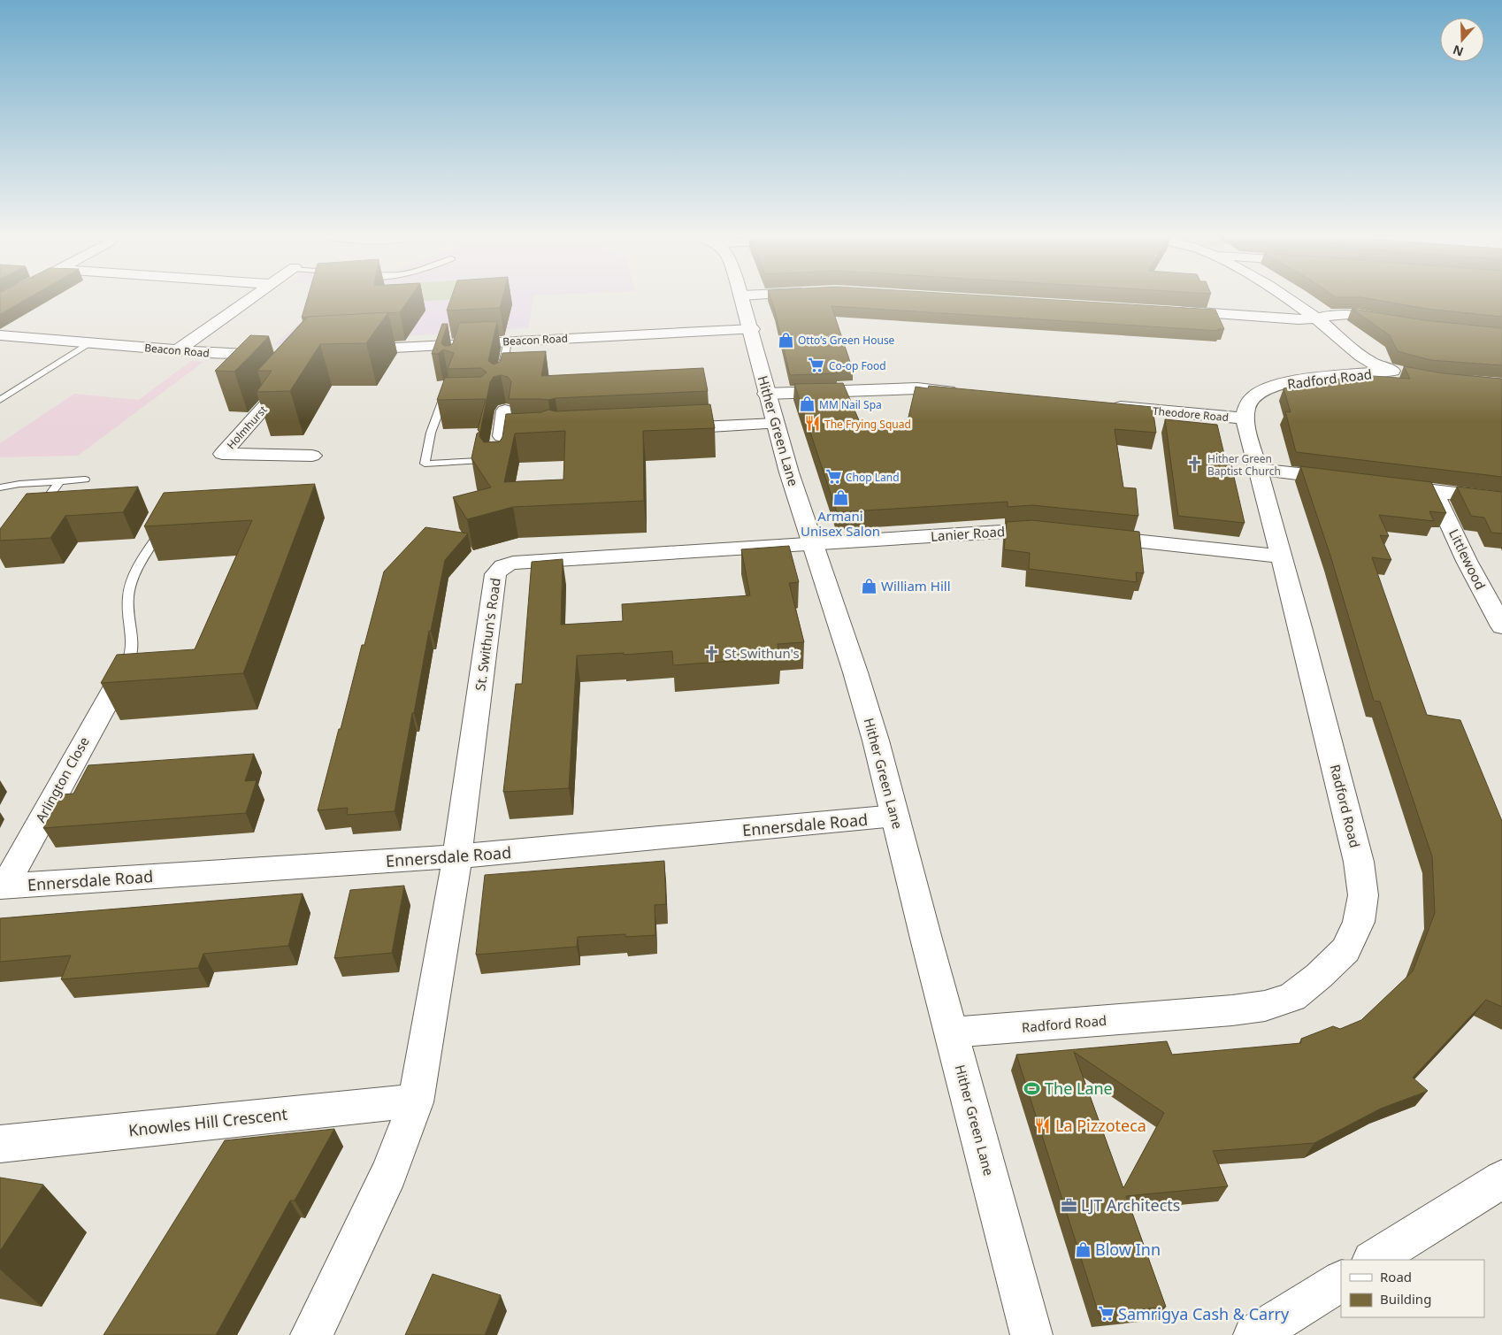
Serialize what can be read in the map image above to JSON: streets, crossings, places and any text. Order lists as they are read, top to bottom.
{
  "streets": {
    "street": [
      "Beacon Road",
      "Radford Road",
      "Theodore Road",
      "Holmhurst",
      "Hither Green Lane",
      "Lanier Road",
      "Littlewood",
      "St. Swithun's Road",
      "Arlington Close",
      "Ennersdale Road",
      "Knowles Hill Crescent"
    ]
  },
  "crossings": [
    ["Beacon Road", "Hither Green Lane"],
    ["Radford Road", "Theodore Road"],
    ["Radford Road", "Hither Green Lane"],
    ["Hither Green Lane", "Lanier Road"],
    ["Hither Green Lane", "St. Swithun's Road"],
    ["Hither Green Lane", "Ennersdale Road"],
    ["Lanier Road", "St. Swithun's Road"],
    ["St. Swithun's Road", "Ennersdale Road"],
    ["Arlington Close", "Ennersdale Road"]
  ],
  "places": {
    "shop": [
      "Otto’s Green House",
      "MM Nail Spa",
      "Armani Unisex Salon",
      "William Hill",
      "Blow Inn"
    ],
    "supermarket": ["Co-op Food", "Chop Land", "Samrigya Cash & Carry"],
    "restaurant": ["The Frying Squad", "La Pizzoteca"],
    "church": ["Hither Green Baptist Church", "St Swithun's"],
    "sports": ["The Lane"],
    "office": ["LJT Architects"]
  },
  "legend": ["Road", "Building"],
  "north": "bottom"
}
